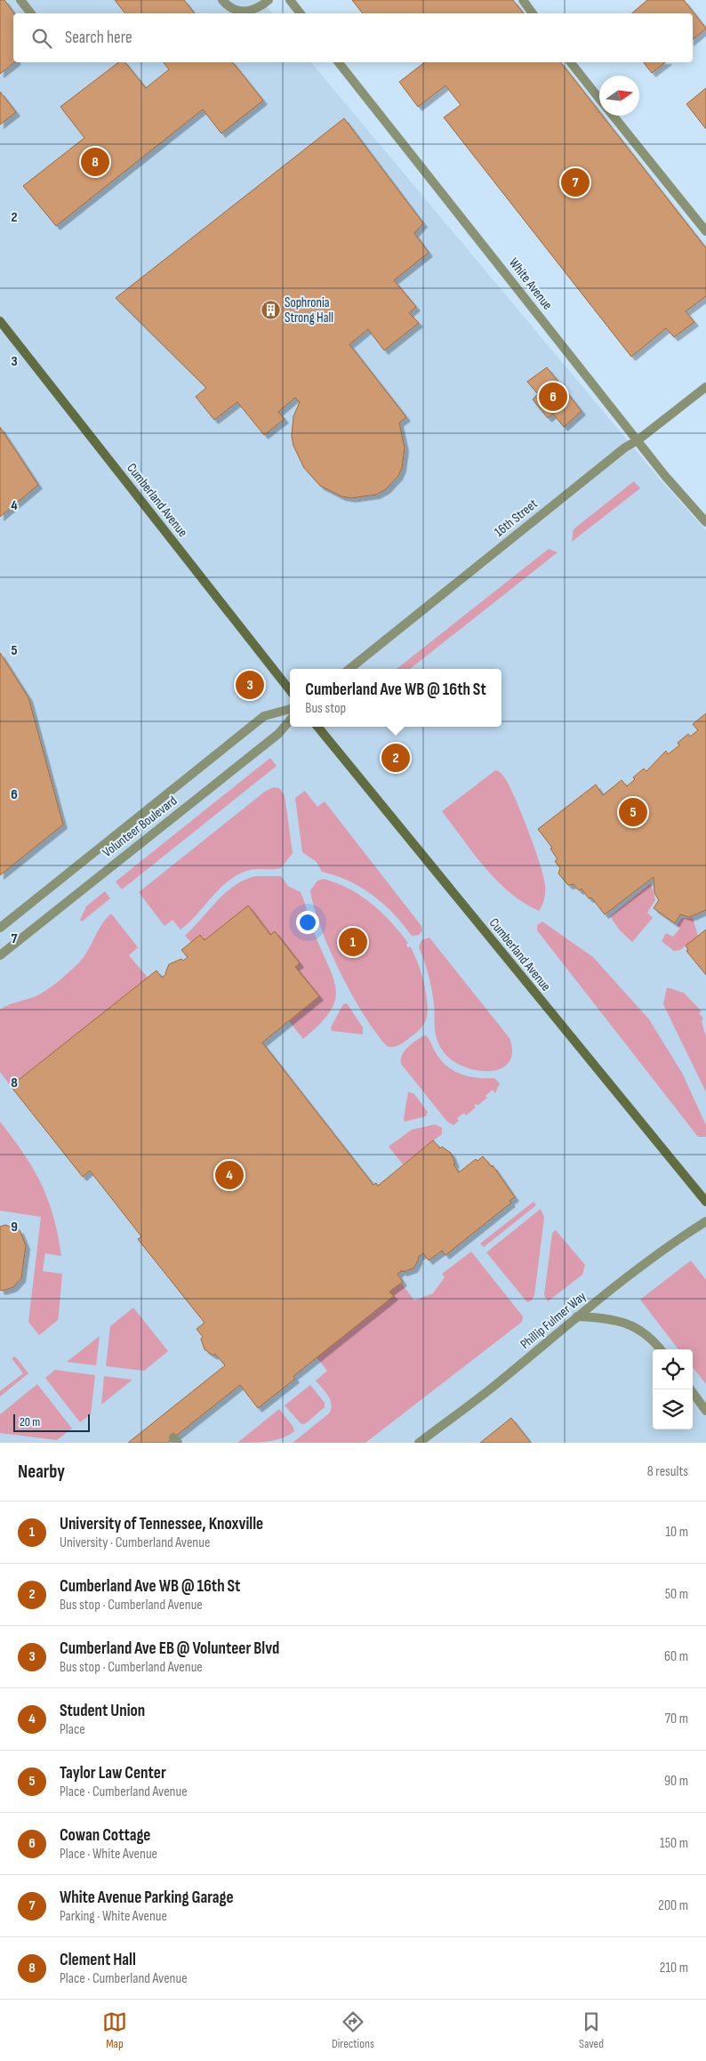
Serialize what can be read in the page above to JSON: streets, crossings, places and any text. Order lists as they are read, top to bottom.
{
  "streets": {
    "main road": ["Cumberland Avenue"],
    "street": [
      "White Avenue",
      "16th Street",
      "Volunteer Boulevard",
      "Phillip Fulmer Way"
    ]
  },
  "crossings": [
    ["White Avenue", "16th Street"]
  ],
  "places": {
    "building": ["Sophronia Strong Hall"]
  },
  "scale_bar": "20 m",
  "north": "right",
  "page": {
    "search": "Search here",
    "pins": [
      "8",
      "7",
      "6",
      "3",
      "2",
      "5",
      "1",
      "4"
    ],
    "popup": ["Cumberland Ave WB @ 16th St", "Bus stop"],
    "scale": "20 m",
    "heading": ["Nearby", "8 results"],
    "list": [
      {
        "mark": "1",
        "name": "University of Tennessee, Knoxville",
        "note": "University · Cumberland Avenue",
        "value": "10 m"
      },
      {
        "mark": "2",
        "name": "Cumberland Ave WB @ 16th St",
        "note": "Bus stop · Cumberland Avenue",
        "value": "50 m"
      },
      {
        "mark": "3",
        "name": "Cumberland Ave EB @ Volunteer Blvd",
        "note": "Bus stop · Cumberland Avenue",
        "value": "60 m"
      },
      {
        "mark": "4",
        "name": "Student Union",
        "note": "Place",
        "value": "70 m"
      },
      {
        "mark": "5",
        "name": "Taylor Law Center",
        "note": "Place · Cumberland Avenue",
        "value": "90 m"
      },
      {
        "mark": "6",
        "name": "Cowan Cottage",
        "note": "Place · White Avenue",
        "value": "150 m"
      },
      {
        "mark": "7",
        "name": "White Avenue Parking Garage",
        "note": "Parking · White Avenue",
        "value": "200 m"
      },
      {
        "mark": "8",
        "name": "Clement Hall",
        "note": "Place · Cumberland Avenue",
        "value": "210 m"
      }
    ],
    "nav": ["Map", "Directions", "Saved"]
  },
  "grid": {
    "rows": [
      "2",
      "3",
      "4",
      "5",
      "6",
      "7",
      "8",
      "9"
    ]
  }
}
